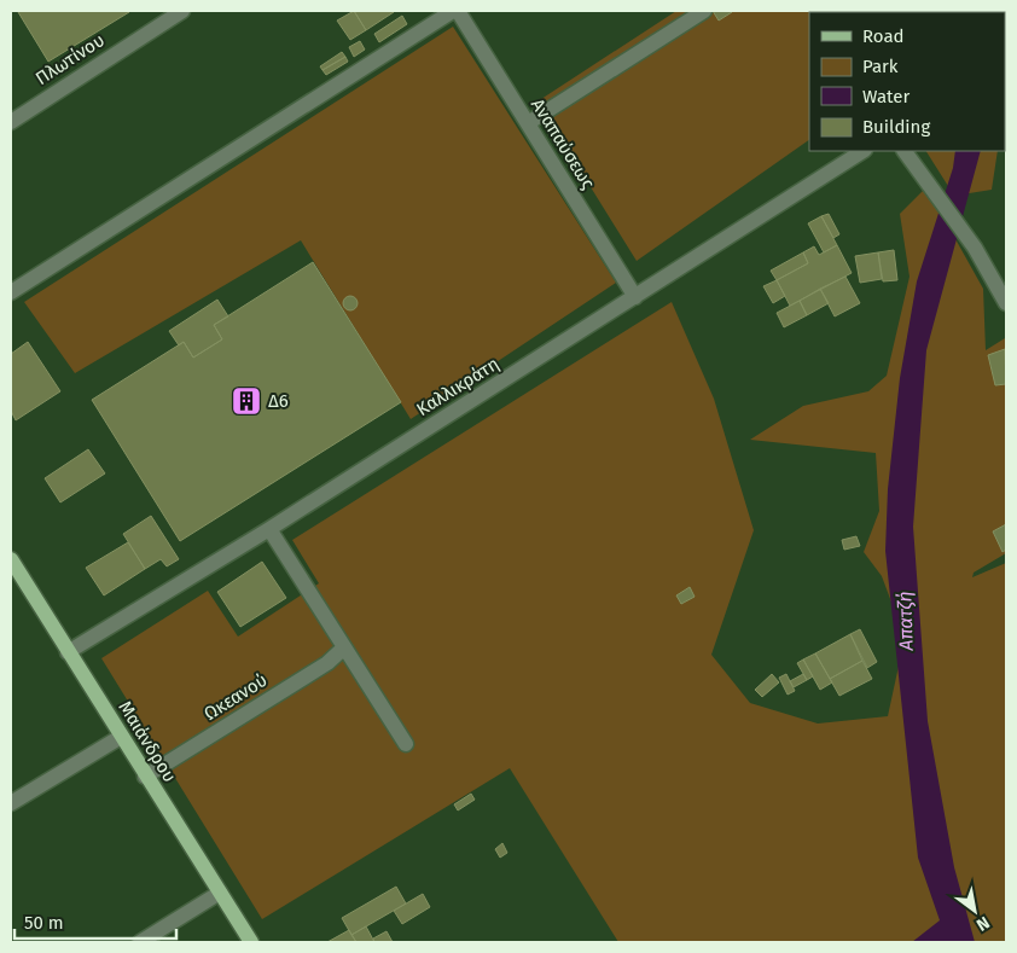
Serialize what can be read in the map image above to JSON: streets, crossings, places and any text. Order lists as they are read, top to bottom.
{
  "streets": {
    "main road": ["Μαιάνδρου"],
    "street": [
      "Πλωτίνου",
      "Αναπαύσεως",
      "Καλλικράτη",
      "Ωκεανού"
    ]
  },
  "crossings": [
    ["Αναπαύσεως", "Καλλικράτη"],
    ["Καλλικράτη", "Μαιάνδρου"],
    ["Ωκεανού", "Μαιάνδρου"]
  ],
  "water": ["Απατζή"],
  "places": {
    "building": ["Δ6"]
  },
  "legend": [
    "Road",
    "Park",
    "Water",
    "Building"
  ],
  "scale_bar": "50 m",
  "north": "bottom right"
}
